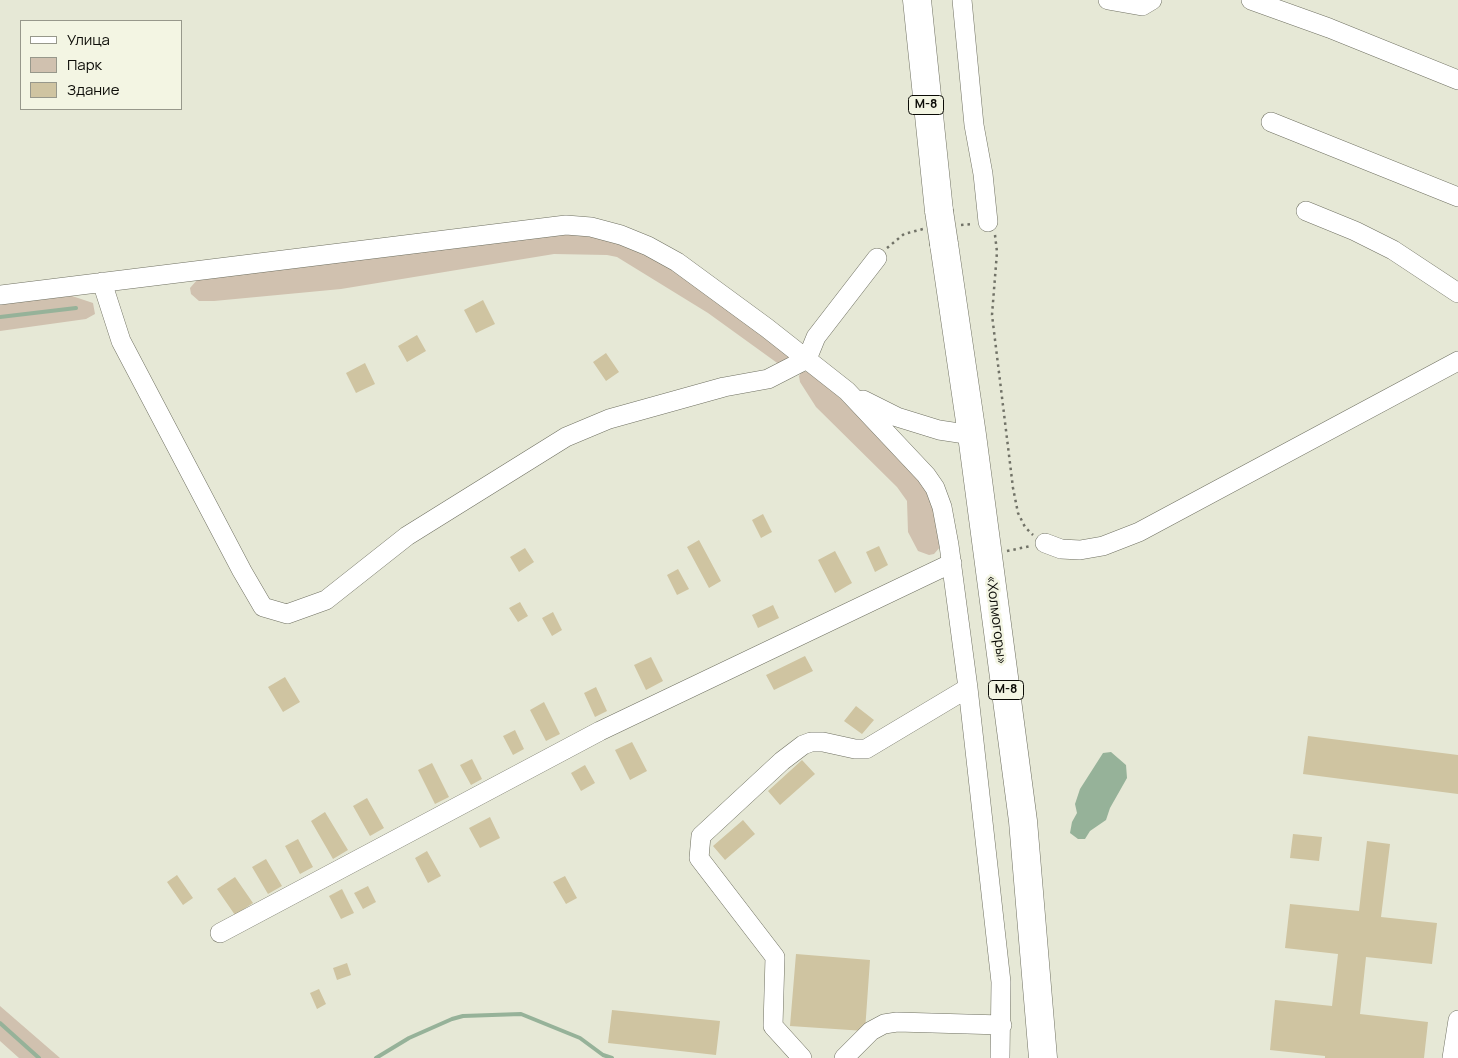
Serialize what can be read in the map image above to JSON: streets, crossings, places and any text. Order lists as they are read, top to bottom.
{
  "streets": {
    "highway": ["М-8", "«Холмогоры»"]
  },
  "legend": ["Улица", "Парк", "Здание"]
}
